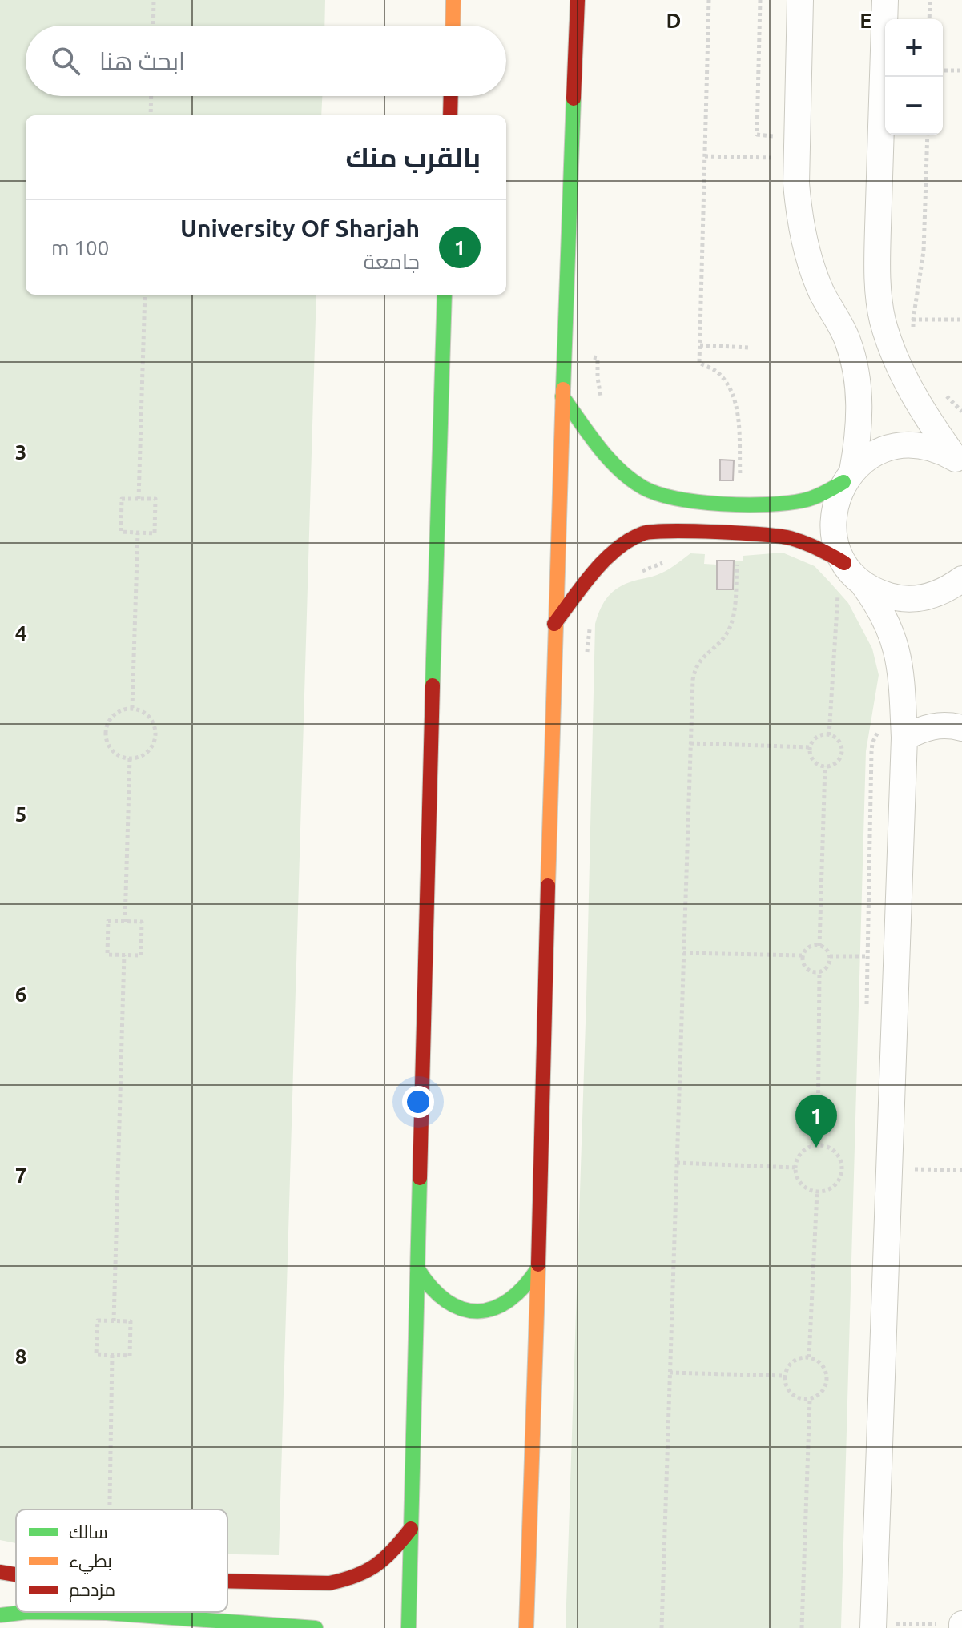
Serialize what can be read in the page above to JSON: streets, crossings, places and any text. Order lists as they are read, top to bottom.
{
  "legend": ["سالك", "بطيء", "مزدحم"],
  "page": {
    "map_buttons": ["+", "−"],
    "search": "ابحث هنا",
    "heading": "بالقرب منك",
    "list": [
      {
        "mark": "1",
        "name": "University Of Sharjah",
        "note": "جامعة",
        "value": "100 m"
      }
    ],
    "pins": "1"
  },
  "grid": {
    "columns": ["D", "E"],
    "rows": [
      "3",
      "4",
      "5",
      "6",
      "7",
      "8"
    ]
  }
}
